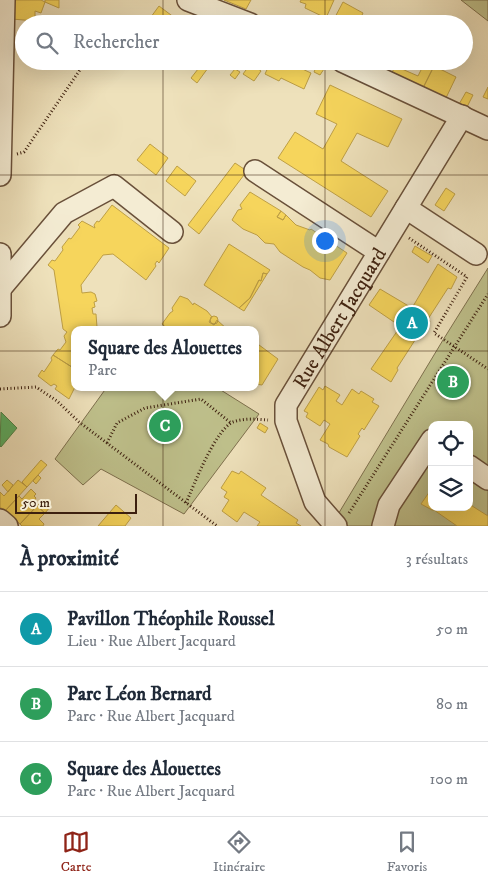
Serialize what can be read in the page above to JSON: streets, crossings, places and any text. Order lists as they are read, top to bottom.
{
  "streets": {
    "street": ["Rue Albert Jacquard"]
  },
  "scale_bar": "50 m",
  "page": {
    "search": "Rechercher",
    "pins": ["A", "B", "C"],
    "popup": ["Square des Alouettes", "Parc"],
    "scale": "50 m",
    "heading": ["À proximité", "3 résultats"],
    "list": [
      {
        "mark": "A",
        "name": "Pavillon Théophile Roussel",
        "note": "Lieu · Rue Albert Jacquard",
        "value": "50 m"
      },
      {
        "mark": "B",
        "name": "Parc Léon Bernard",
        "note": "Parc · Rue Albert Jacquard",
        "value": "80 m"
      },
      {
        "mark": "C",
        "name": "Square des Alouettes",
        "note": "Parc · Rue Albert Jacquard",
        "value": "100 m"
      }
    ],
    "nav": ["Carte", "Itinéraire", "Favoris"]
  }
}
